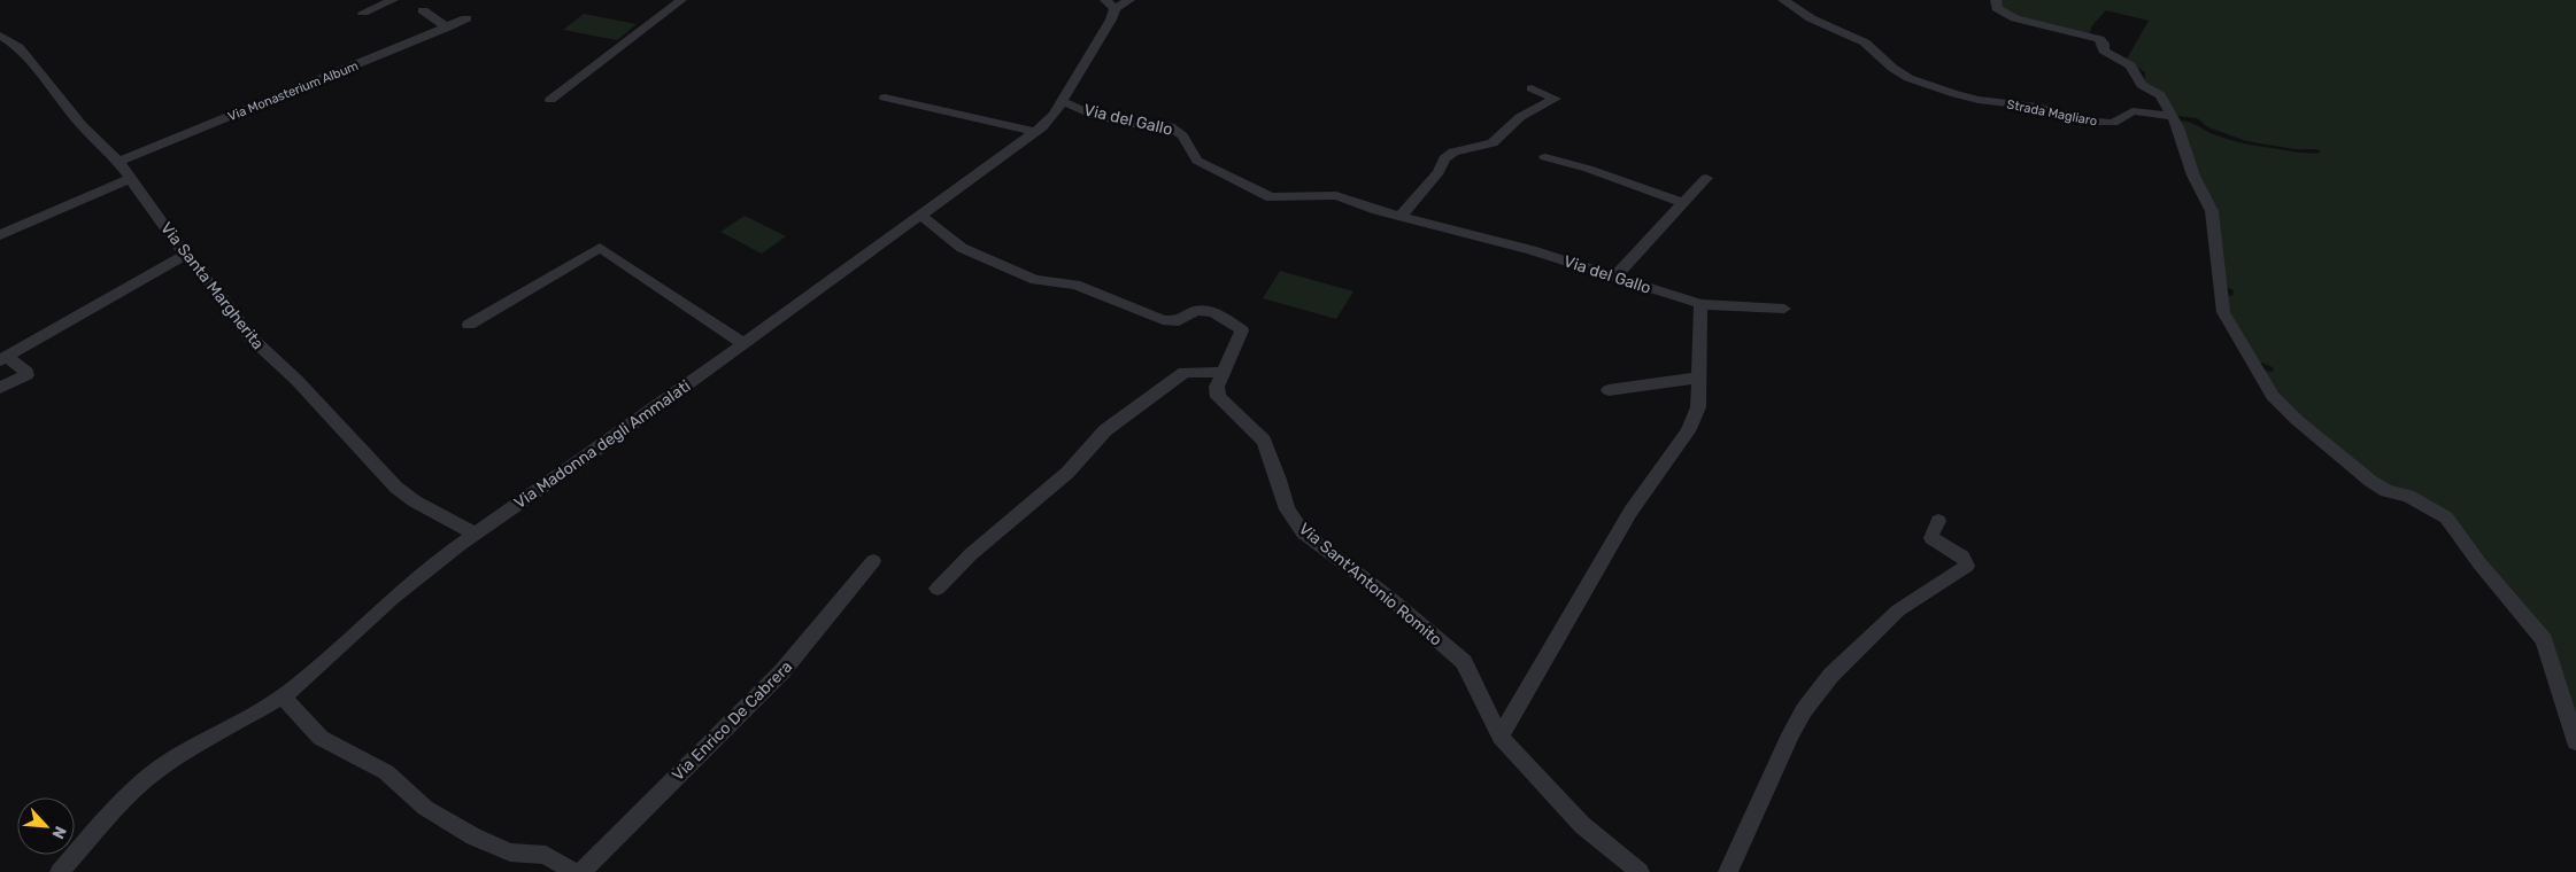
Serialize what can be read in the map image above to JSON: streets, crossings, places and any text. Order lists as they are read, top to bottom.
{
  "streets": {
    "street": [
      "Via Monasterium Album",
      "Strada Magliaro",
      "Via del Gallo",
      "Via Santa Margherita",
      "Via Madonna degli Ammalati",
      "Via Sant'Antonio Romito",
      "Via Enrico De Cabrera"
    ]
  },
  "crossings": [
    ["Via Monasterium Album", "Via Santa Margherita"],
    ["Via del Gallo", "Via Madonna degli Ammalati"],
    ["Via Santa Margherita", "Via Madonna degli Ammalati"],
    ["Via Madonna degli Ammalati", "Via Sant'Antonio Romito"]
  ],
  "north": "bottom right"
}
